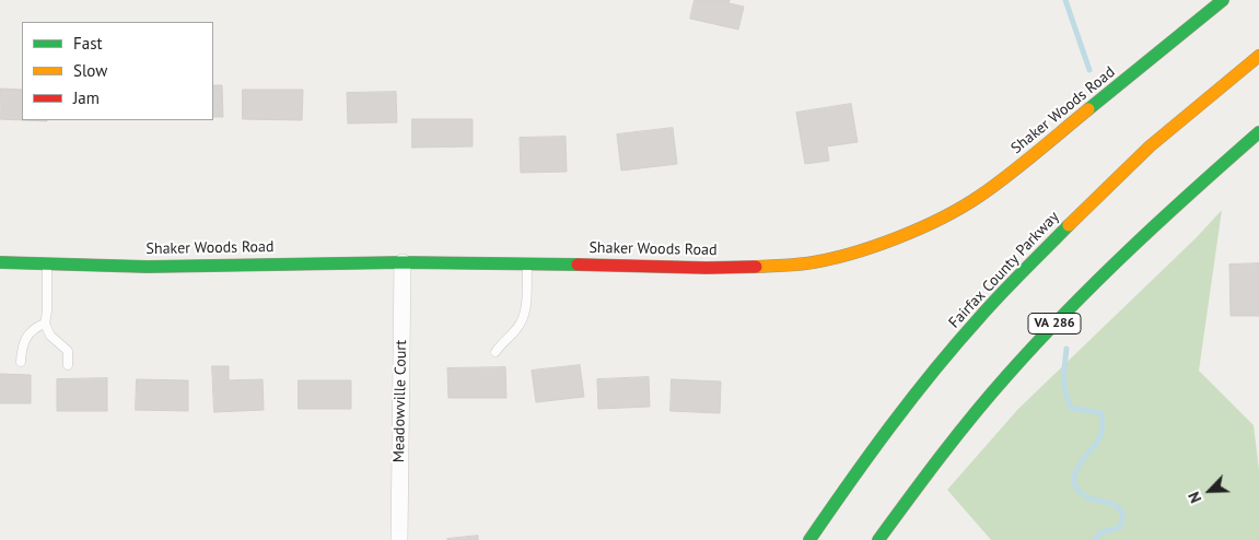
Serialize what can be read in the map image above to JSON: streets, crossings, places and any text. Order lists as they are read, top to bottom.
{
  "streets": {
    "main road": ["Shaker Woods Road", "Fairfax County Parkway", "VA 286"],
    "street": ["Meadowville Court"]
  },
  "crossings": [
    ["Shaker Woods Road", "Meadowville Court"]
  ],
  "legend": ["Fast", "Slow", "Jam"],
  "north": "bottom left"
}
